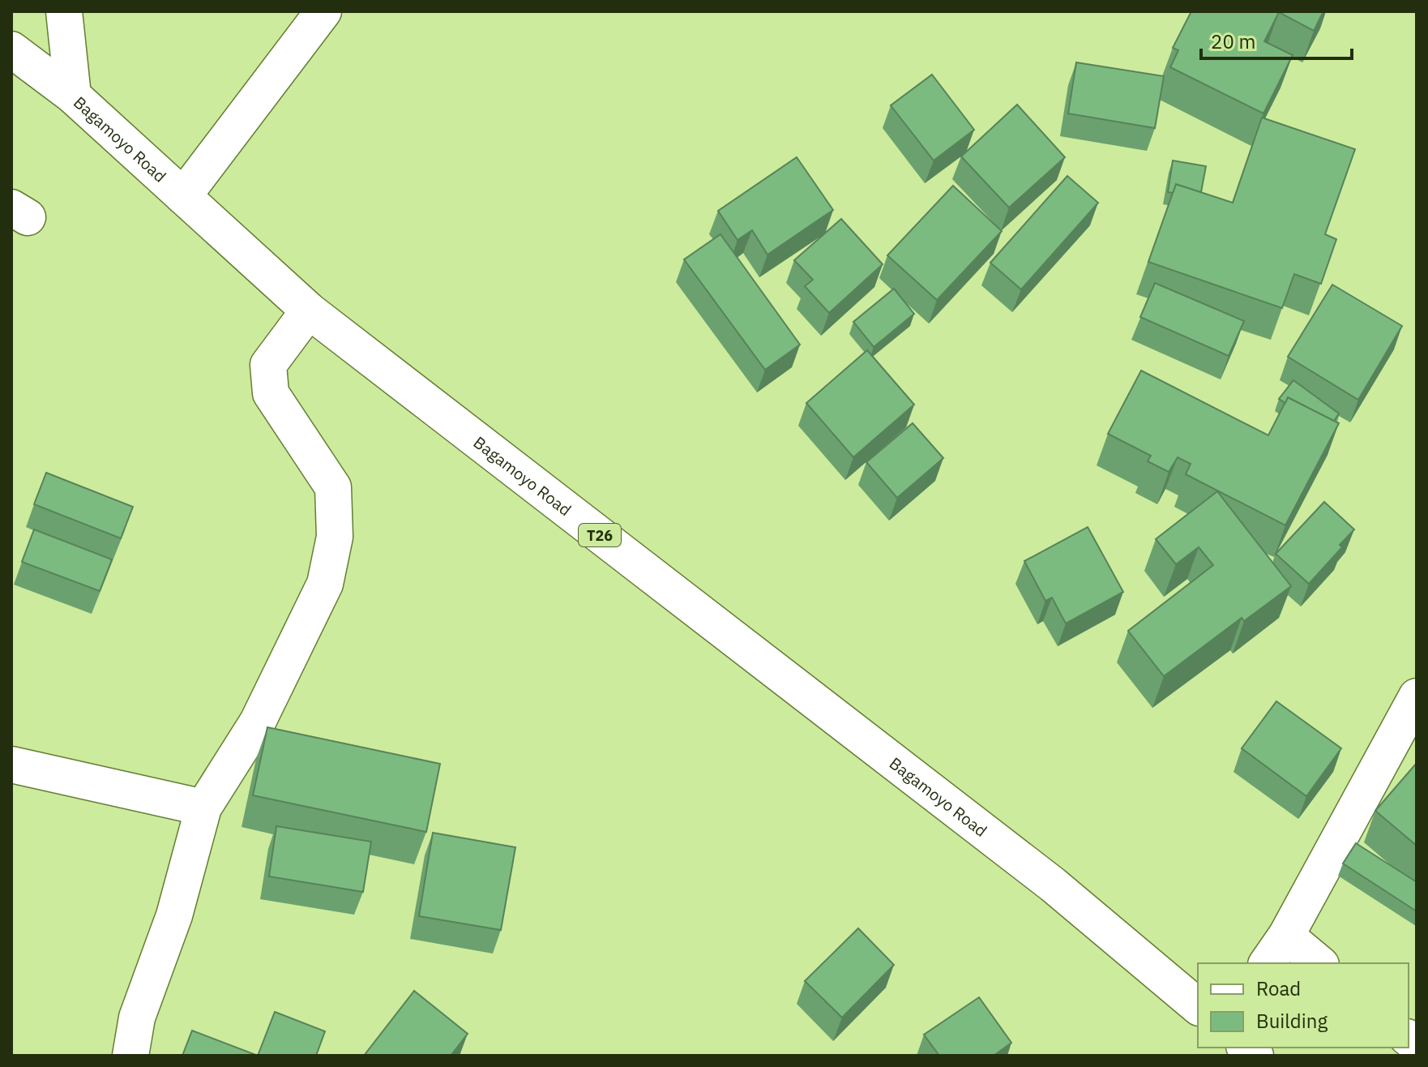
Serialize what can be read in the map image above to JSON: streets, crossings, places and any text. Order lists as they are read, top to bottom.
{
  "streets": {
    "main road": ["Bagamoyo Road", "T26"]
  },
  "legend": ["Road", "Building"],
  "scale_bar": "20 m"
}
